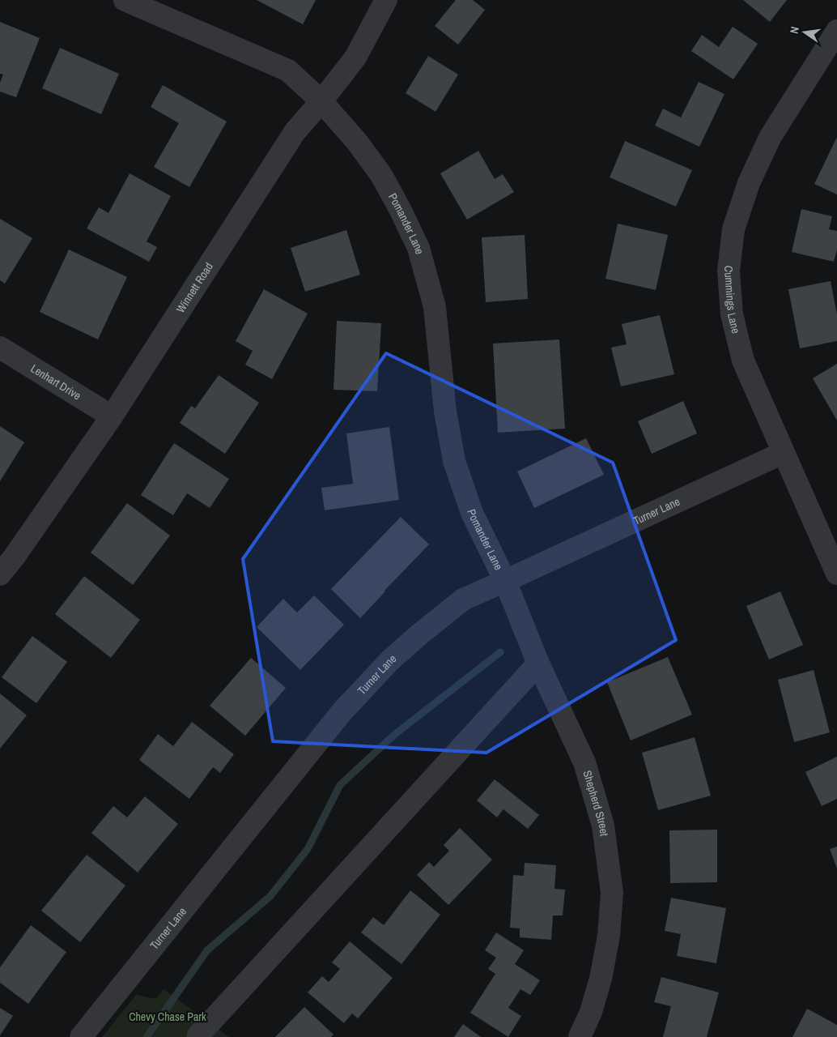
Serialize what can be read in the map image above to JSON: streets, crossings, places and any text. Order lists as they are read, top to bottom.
{
  "streets": {
    "street": [
      "Pomander Lane",
      "Winnett Road",
      "Cummings Lane",
      "Lenhart Drive",
      "Turner Lane",
      "Shepherd Street"
    ]
  },
  "crossings": [
    ["Pomander Lane", "Winnett Road"],
    ["Pomander Lane", "Turner Lane"],
    ["Pomander Lane", "Shepherd Street"],
    ["Winnett Road", "Lenhart Drive"],
    ["Cummings Lane", "Turner Lane"],
    ["Turner Lane", "Shepherd Street"]
  ],
  "parks": ["Chevy Chase Park"],
  "north": "left"
}
